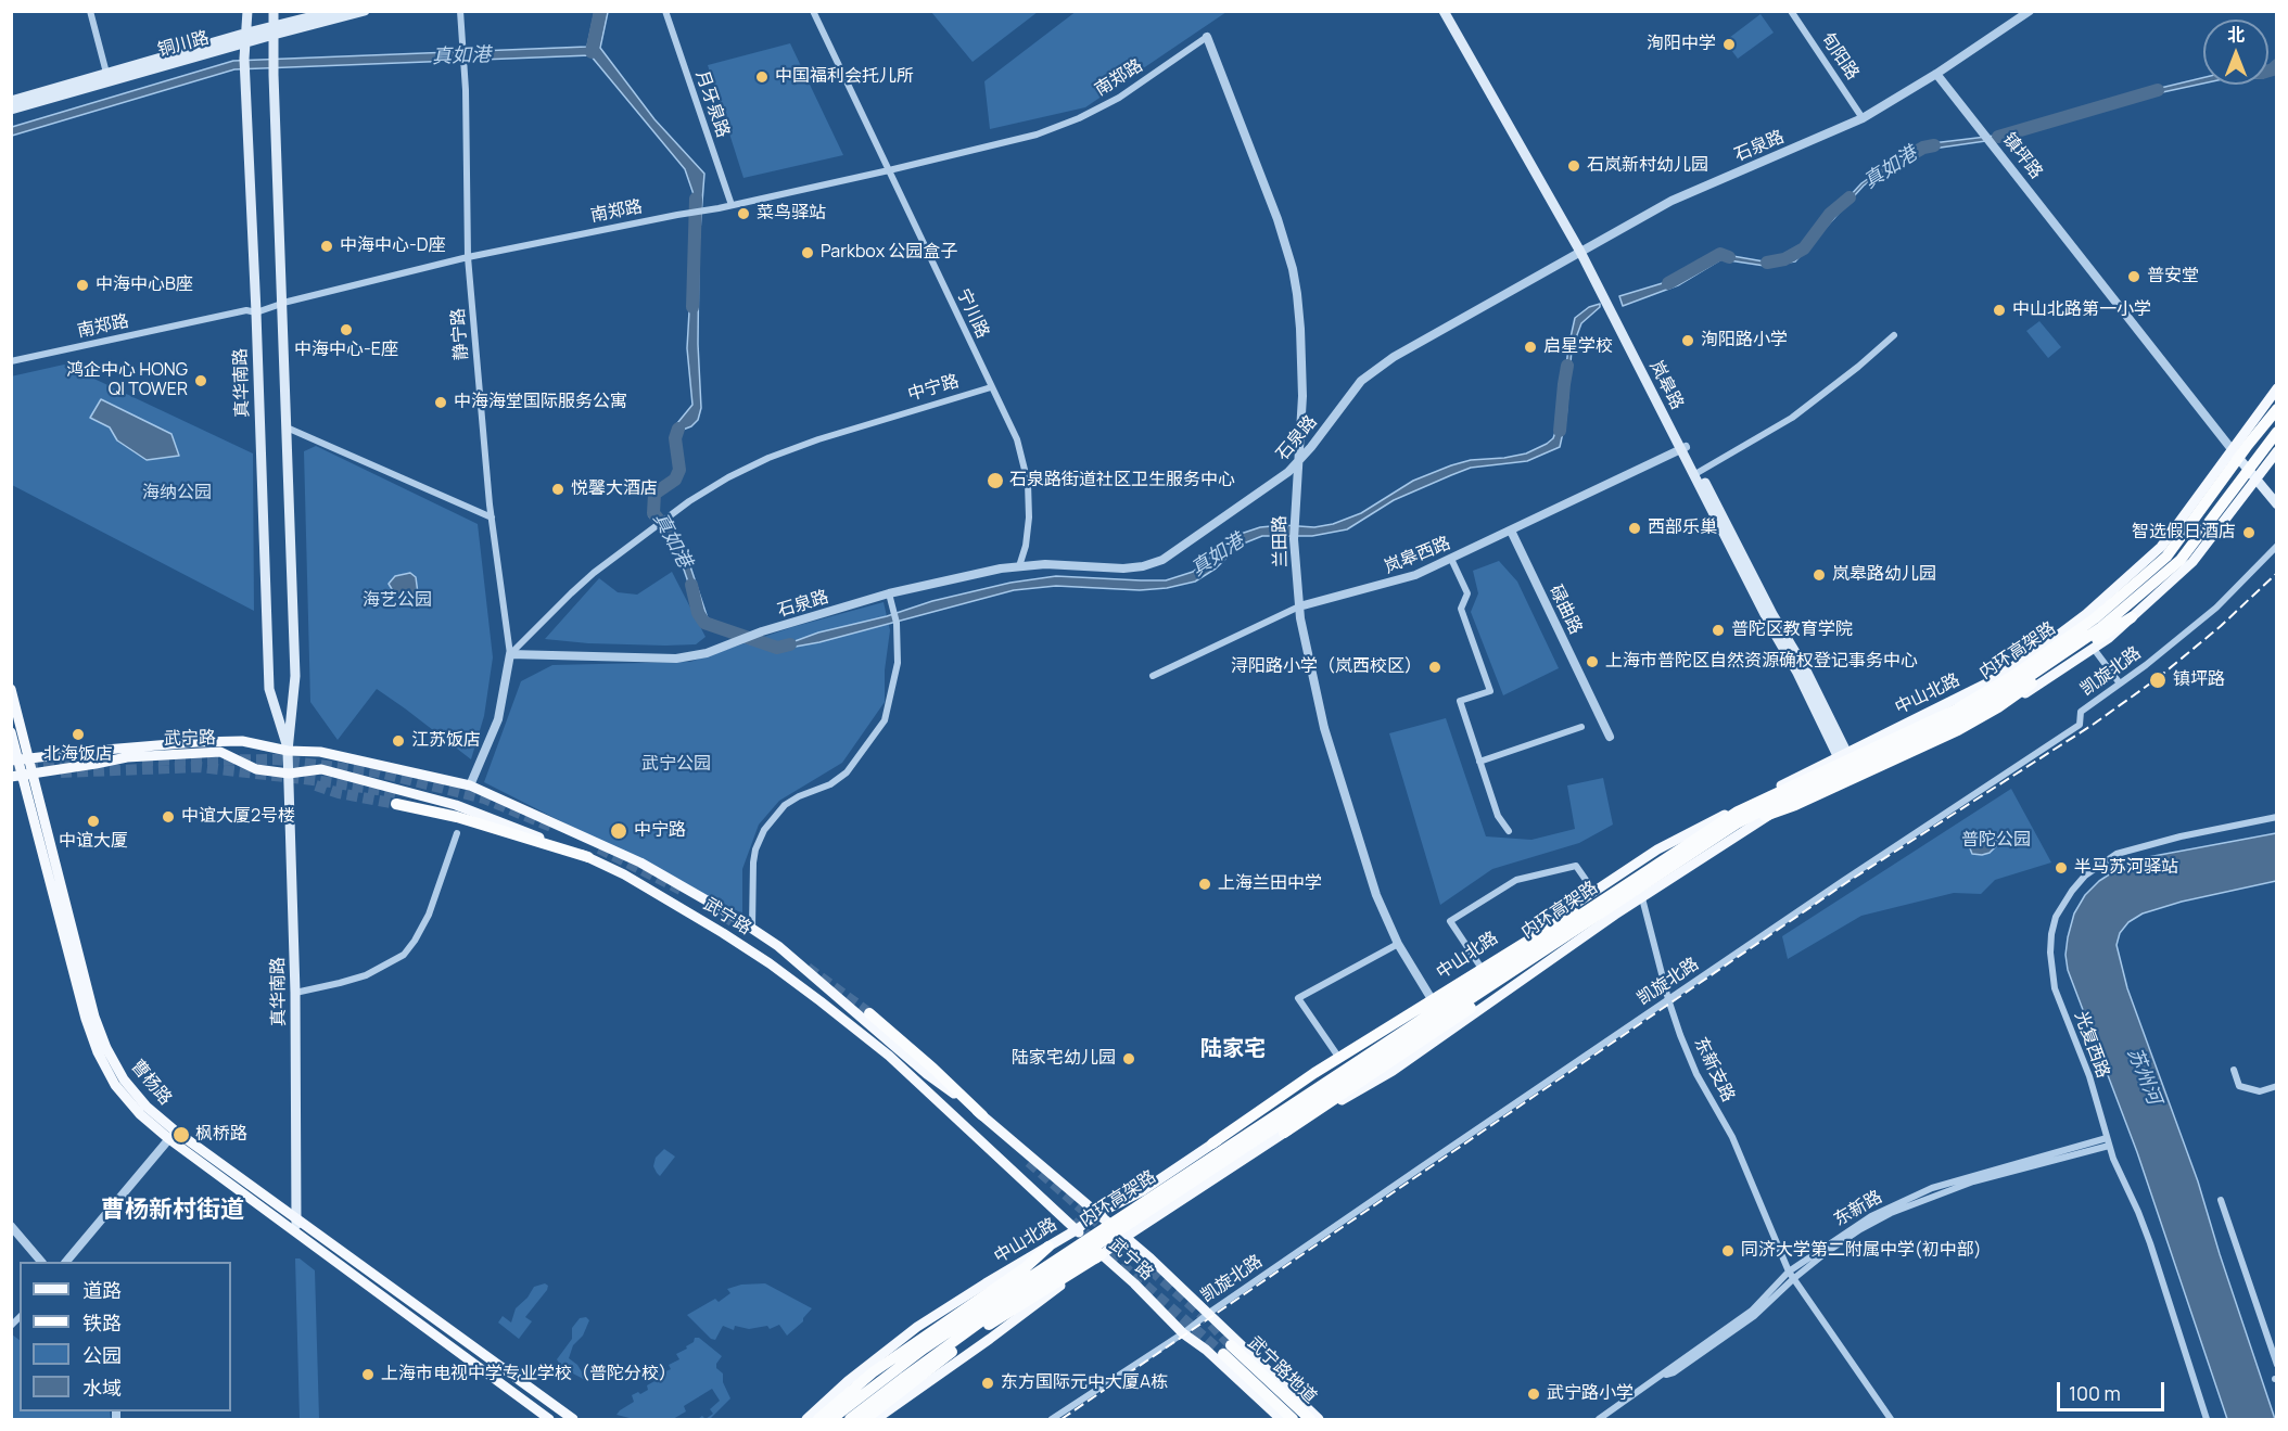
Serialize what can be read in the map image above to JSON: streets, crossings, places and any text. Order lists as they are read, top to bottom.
{
  "streets": {
    "highway": ["内环高架路", "武宁路地道"],
    "main road": [
      "铜川路",
      "镇坪路",
      "真华南路",
      "岚皋路",
      "中山北路",
      "武宁路",
      "曹杨路"
    ],
    "street": [
      "旬阳路",
      "南郑路",
      "月牙泉路",
      "石泉路",
      "宁川路",
      "静宁路",
      "中宁路",
      "兰田路",
      "岚皋西路",
      "碌曲路",
      "凯旋北路",
      "光复西路",
      "东新支路",
      "东新路"
    ]
  },
  "crossings": [
    ["铜川路", "真华南路"],
    ["旬阳路", "石泉路"],
    ["南郑路", "月牙泉路"],
    ["南郑路", "宁川路"],
    ["南郑路", "静宁路"],
    ["南郑路", "真华南路"],
    ["南郑路", "兰田路"],
    ["石泉路", "镇坪路"],
    ["石泉路", "宁川路"],
    ["石泉路", "静宁路"],
    ["石泉路", "岚皋路"],
    ["石泉路", "中宁路"],
    ["石泉路", "兰田路"],
    ["镇坪路", "中山北路"],
    ["宁川路", "中宁路"],
    ["静宁路", "中宁路"],
    ["真华南路", "武宁路"],
    ["真华南路", "曹杨路"],
    ["岚皋路", "岚皋西路"],
    ["岚皋路", "中山北路"],
    ["兰田路", "岚皋西路"],
    ["兰田路", "中山北路"],
    ["岚皋西路", "碌曲路"],
    ["凯旋北路", "武宁路"],
    ["凯旋北路", "东新支路"],
    ["中山北路", "武宁路"],
    ["中山北路", "东新支路"],
    ["武宁路", "曹杨路"],
    ["光复西路", "东新路"],
    ["东新支路", "东新路"]
  ],
  "districts": ["陆家宅", "曹杨新村街道"],
  "water": ["真如港", "苏州河"],
  "parks": [
    "海纳公园",
    "海艺公园",
    "武宁公园",
    "普陀公园"
  ],
  "places": [
    "洵阳中学",
    "中国福利会托儿所",
    "石岚新村幼儿园",
    "菜鸟驿站",
    "中海中心-D座",
    "Parkbox 公园盒子",
    "普安堂",
    "中海中心B座",
    "中山北路第一小学",
    "中海中心-E座",
    "洵阳路小学",
    "启星学校",
    "鸿企中心 HONG QI TOWER",
    "中海海堂国际服务公寓",
    "石泉路街道社区卫生服务中心",
    "悦馨大酒店",
    "西部乐巢",
    "智选假日酒店",
    "岚皋路幼儿园",
    "普陀区教育学院",
    "上海市普陀区自然资源确权登记事务中心",
    "浔阳路小学（岚西校区）",
    "镇坪路",
    "北海饭店",
    "江苏饭店",
    "中谊大厦2号楼",
    "中谊大厦",
    "中宁路",
    "半马苏河驿站",
    "上海兰田中学",
    "陆家宅幼儿园",
    "枫桥路",
    "同济大学第二附属中学(初中部)",
    "上海市电视中学专业学校（普陀分校）",
    "东方国际元中大厦A栋",
    "武宁路小学"
  ],
  "legend": [
    "道路",
    "铁路",
    "公园",
    "水域"
  ],
  "scale_bar": "100 m",
  "north": "top"
}
